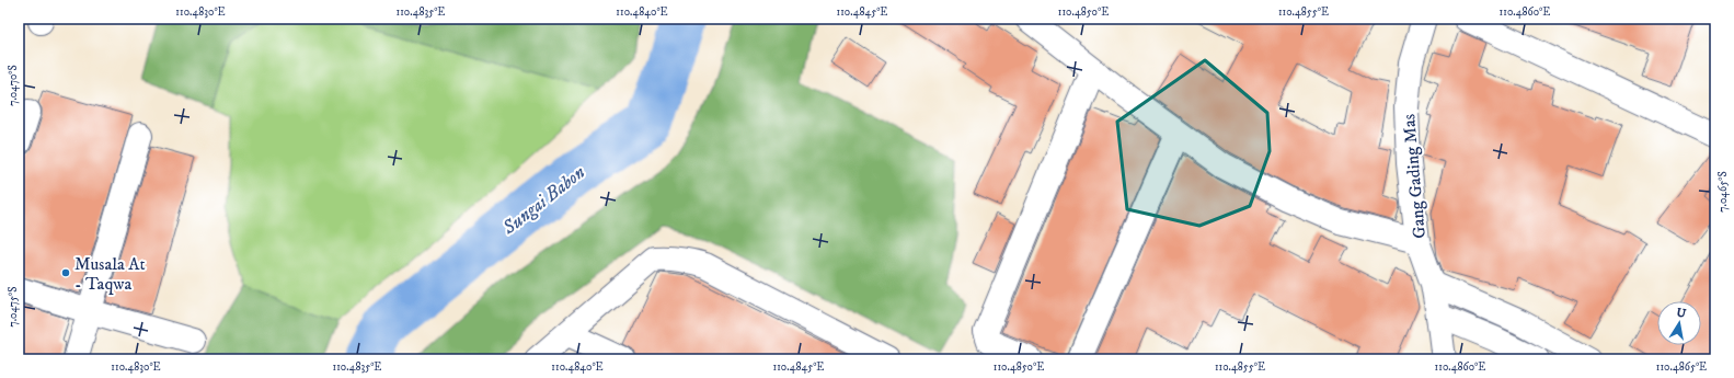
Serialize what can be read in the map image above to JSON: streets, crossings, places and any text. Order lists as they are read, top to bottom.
{
  "streets": {
    "street": ["Gang Gading Mas"]
  },
  "water": ["Sungai Babon"],
  "places": ["Musala At - Taqwa"],
  "north": "top",
  "coordinates": [
    "110.4830°E",
    "110.4835°E",
    "110.4840°E",
    "110.4845°E",
    "110.4850°E",
    "110.4855°E",
    "110.4860°E",
    "7.0470°S",
    "7.0465°S",
    "7.0475°S",
    "110.4865°E"
  ]
}
